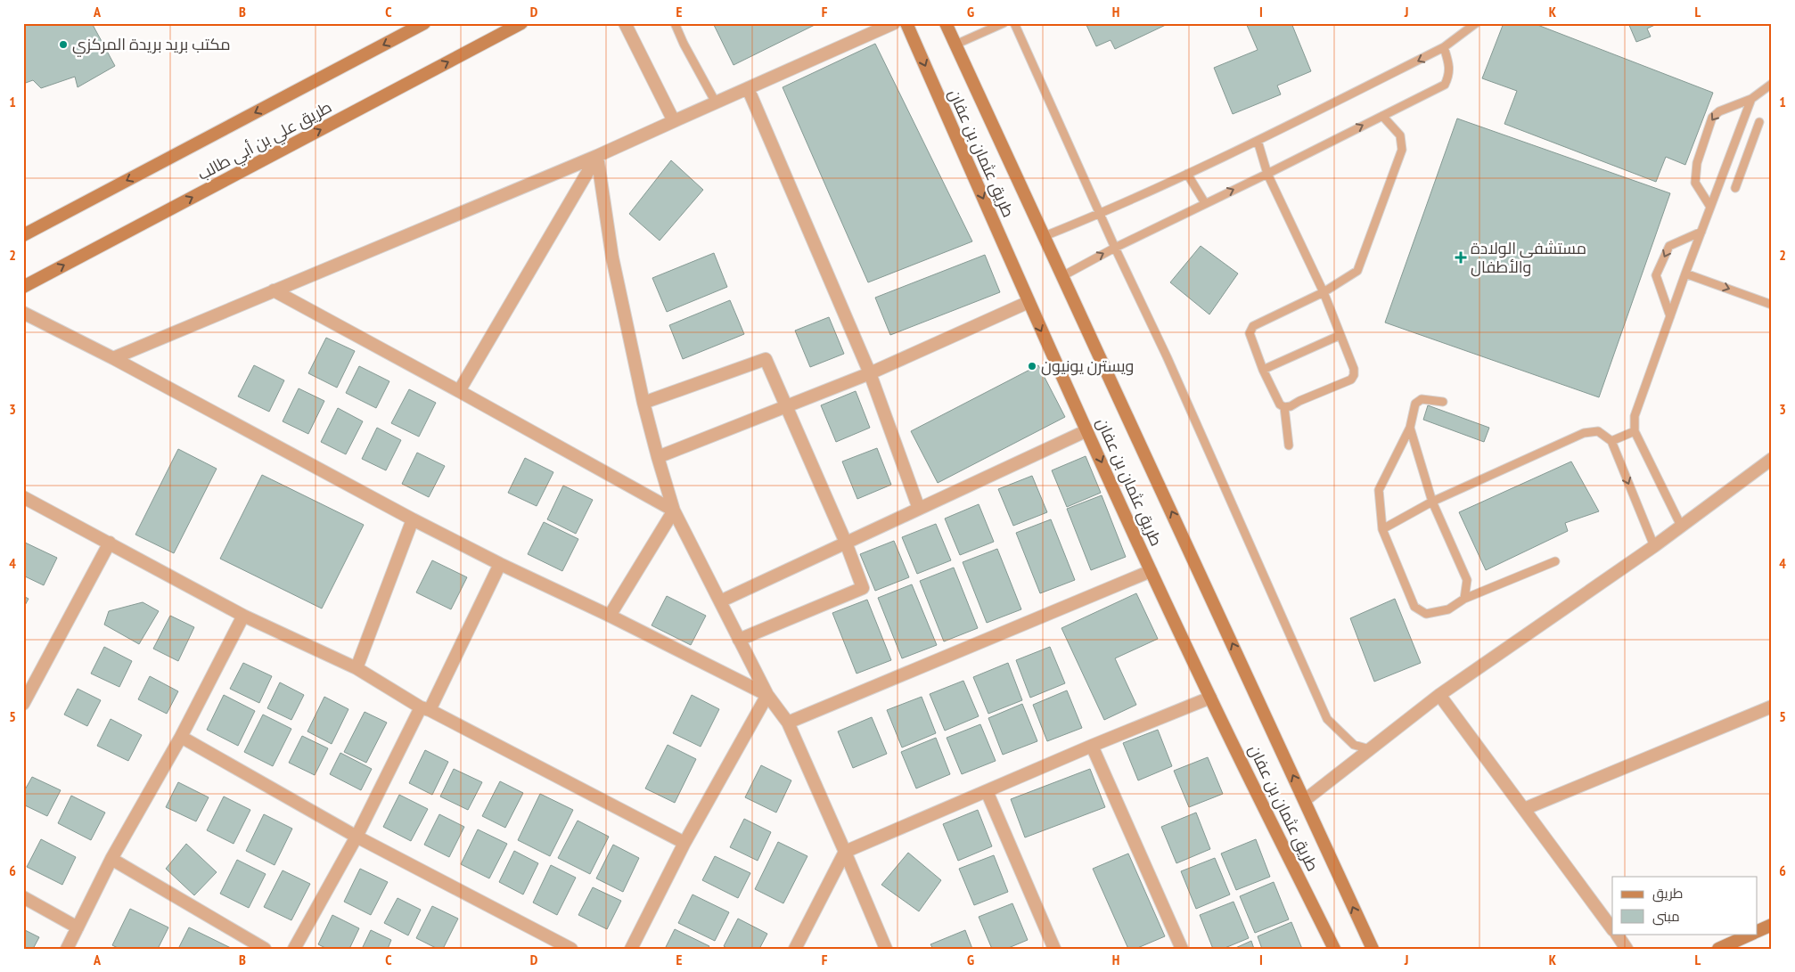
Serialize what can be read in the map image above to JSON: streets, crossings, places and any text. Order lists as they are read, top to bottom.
{
  "streets": {
    "main road": ["طريق علي بن أبي طالب", "طريق عثمان بن عفان"]
  },
  "places": {
    "other": ["مكتب بريد بريدة المركزي", "ويسترن يونيون"],
    "health": ["مستشفى الولادة والأطفال"]
  },
  "legend": ["طريق", "مبنى"],
  "grid": {
    "columns": [
      "A",
      "B",
      "C",
      "D",
      "E",
      "F",
      "G",
      "H",
      "I",
      "J",
      "K",
      "L"
    ],
    "rows": [
      "1",
      "2",
      "3",
      "4",
      "5",
      "6"
    ]
  }
}
